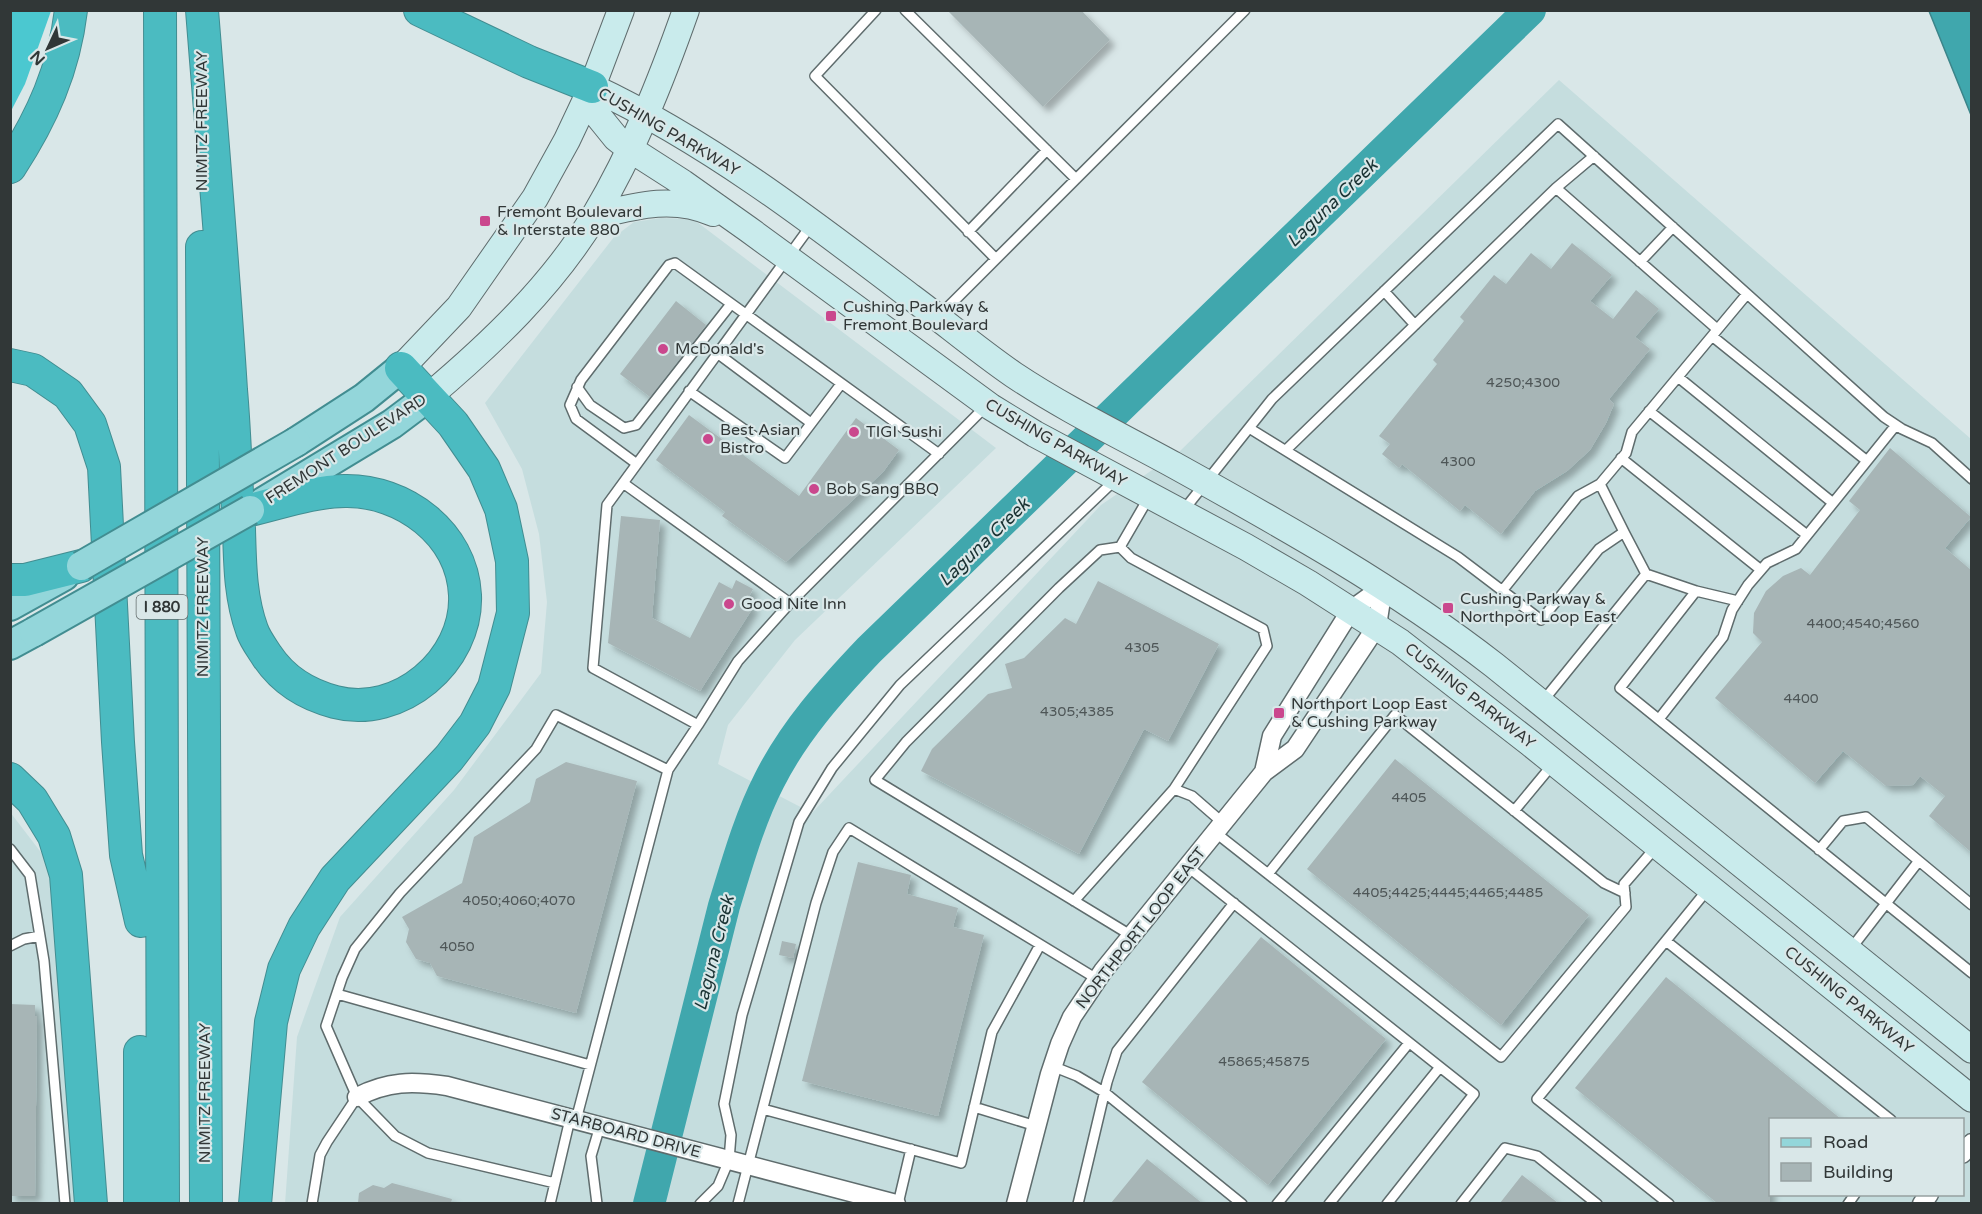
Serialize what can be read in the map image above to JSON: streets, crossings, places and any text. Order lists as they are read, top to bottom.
{
  "streets": {
    "highway": ["NIMITZ FREEWAY", "I 880"],
    "main road": ["CUSHING PARKWAY", "FREMONT BOULEVARD"],
    "street": ["NORTHPORT LOOP EAST", "STARBOARD DRIVE"]
  },
  "crossings": [
    ["CUSHING PARKWAY", "FREMONT BOULEVARD"],
    ["CUSHING PARKWAY", "NORTHPORT LOOP EAST"]
  ],
  "water": ["Laguna Creek"],
  "places": {
    "transit": [
      "Fremont Boulevard & Interstate 880",
      "Cushing Parkway & Fremont Boulevard",
      "Cushing Parkway & Northport Loop East",
      "Northport Loop East & Cushing Parkway"
    ],
    "other": [
      "McDonald's",
      "TIGI Sushi",
      "Best Asian Bistro",
      "Bob Sang BBQ",
      "Good Nite Inn"
    ]
  },
  "house_numbers": [
    "4250;4300",
    "4300",
    "4400;4540;4560",
    "4305",
    "4400",
    "4305;4385",
    "4405",
    "4405;4425;4445;4465;4485",
    "4050;4060;4070",
    "4050",
    "45865;45875"
  ],
  "legend": ["Road", "Building"],
  "north": "bottom left"
}
